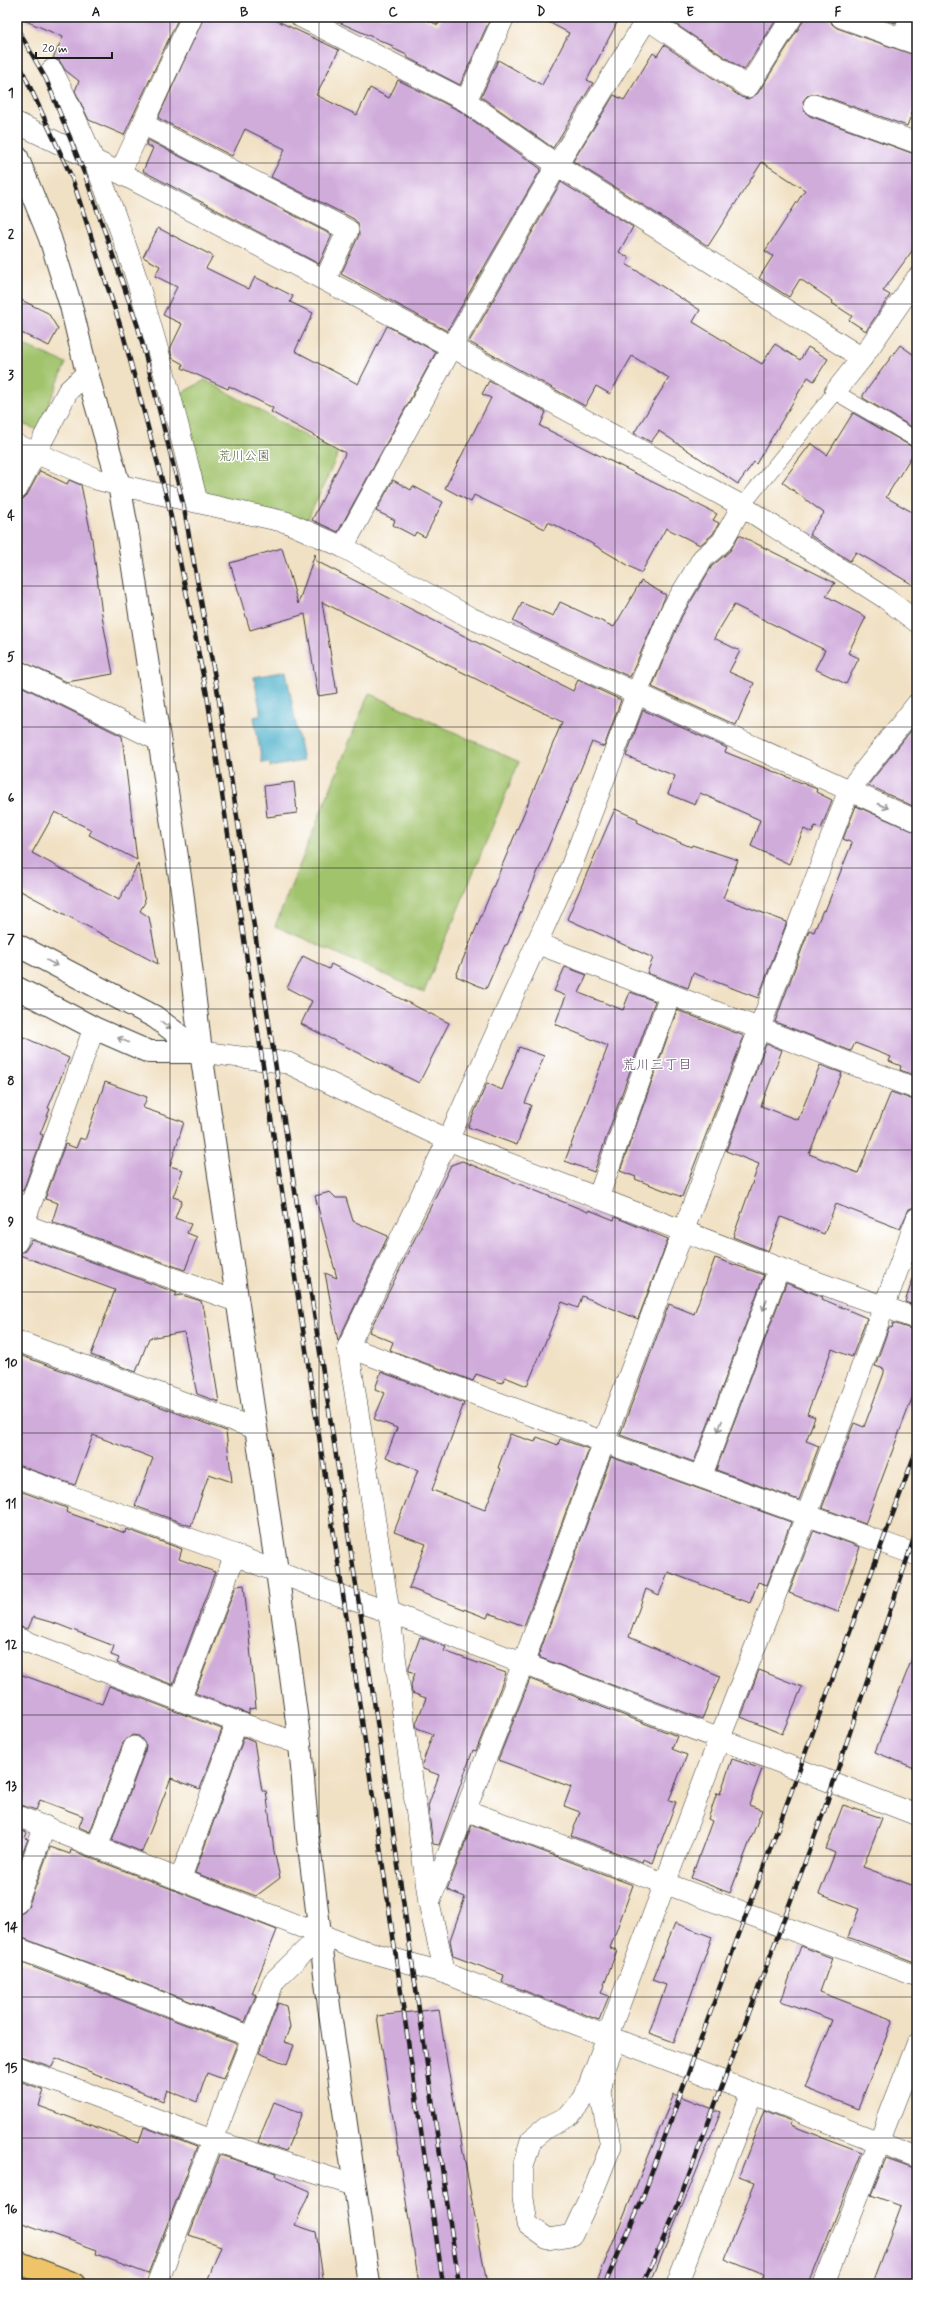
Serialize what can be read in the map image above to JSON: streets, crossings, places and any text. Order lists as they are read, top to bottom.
{
  "districts": ["荒川三丁目"],
  "parks": ["荒川公園"],
  "scale_bar": "20 m",
  "grid": {
    "columns": [
      "A",
      "B",
      "C",
      "D",
      "E",
      "F"
    ],
    "rows": [
      "1",
      "2",
      "3",
      "4",
      "5",
      "6",
      "7",
      "8",
      "9",
      "10",
      "11",
      "12",
      "13",
      "14",
      "15",
      "16"
    ]
  }
}
